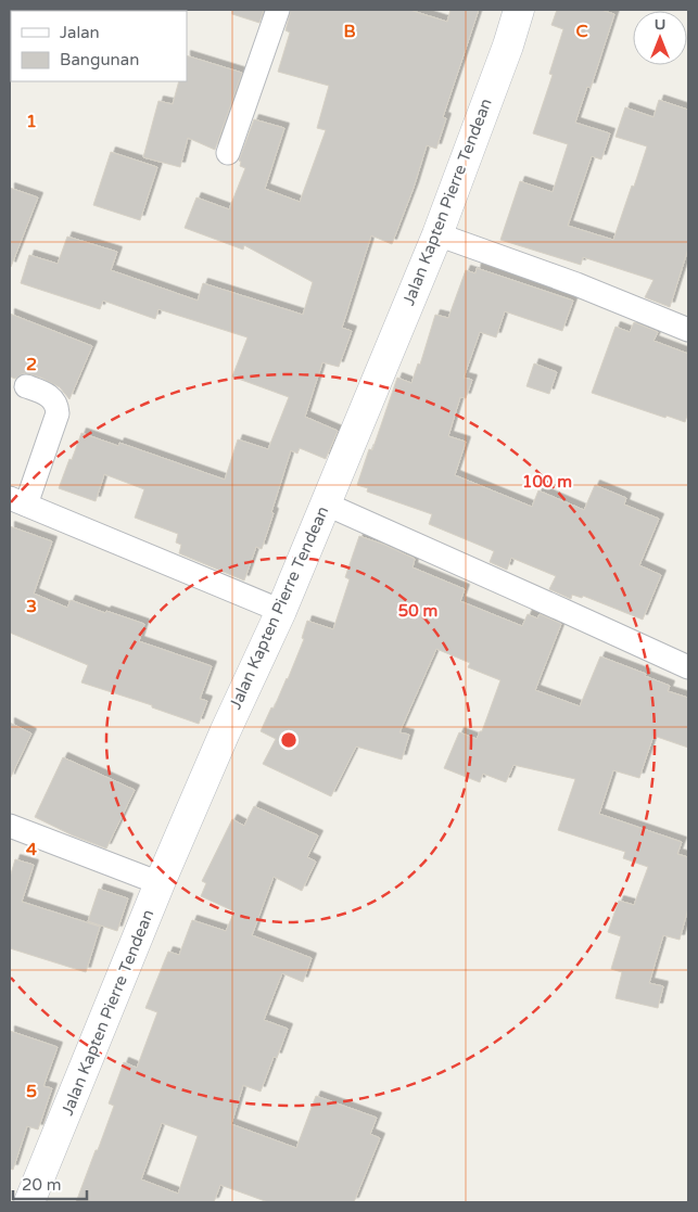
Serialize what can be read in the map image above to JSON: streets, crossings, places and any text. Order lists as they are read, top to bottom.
{
  "streets": {
    "main road": ["Jalan Kapten Pierre Tendean"]
  },
  "legend": ["Jalan", "Bangunan"],
  "scale_bar": "20 m",
  "north": "top",
  "grid": {
    "columns": ["B", "C"],
    "rows": [
      "1",
      "2",
      "3",
      "4",
      "5"
    ]
  },
  "rings": ["100 m", "50 m"]
}
